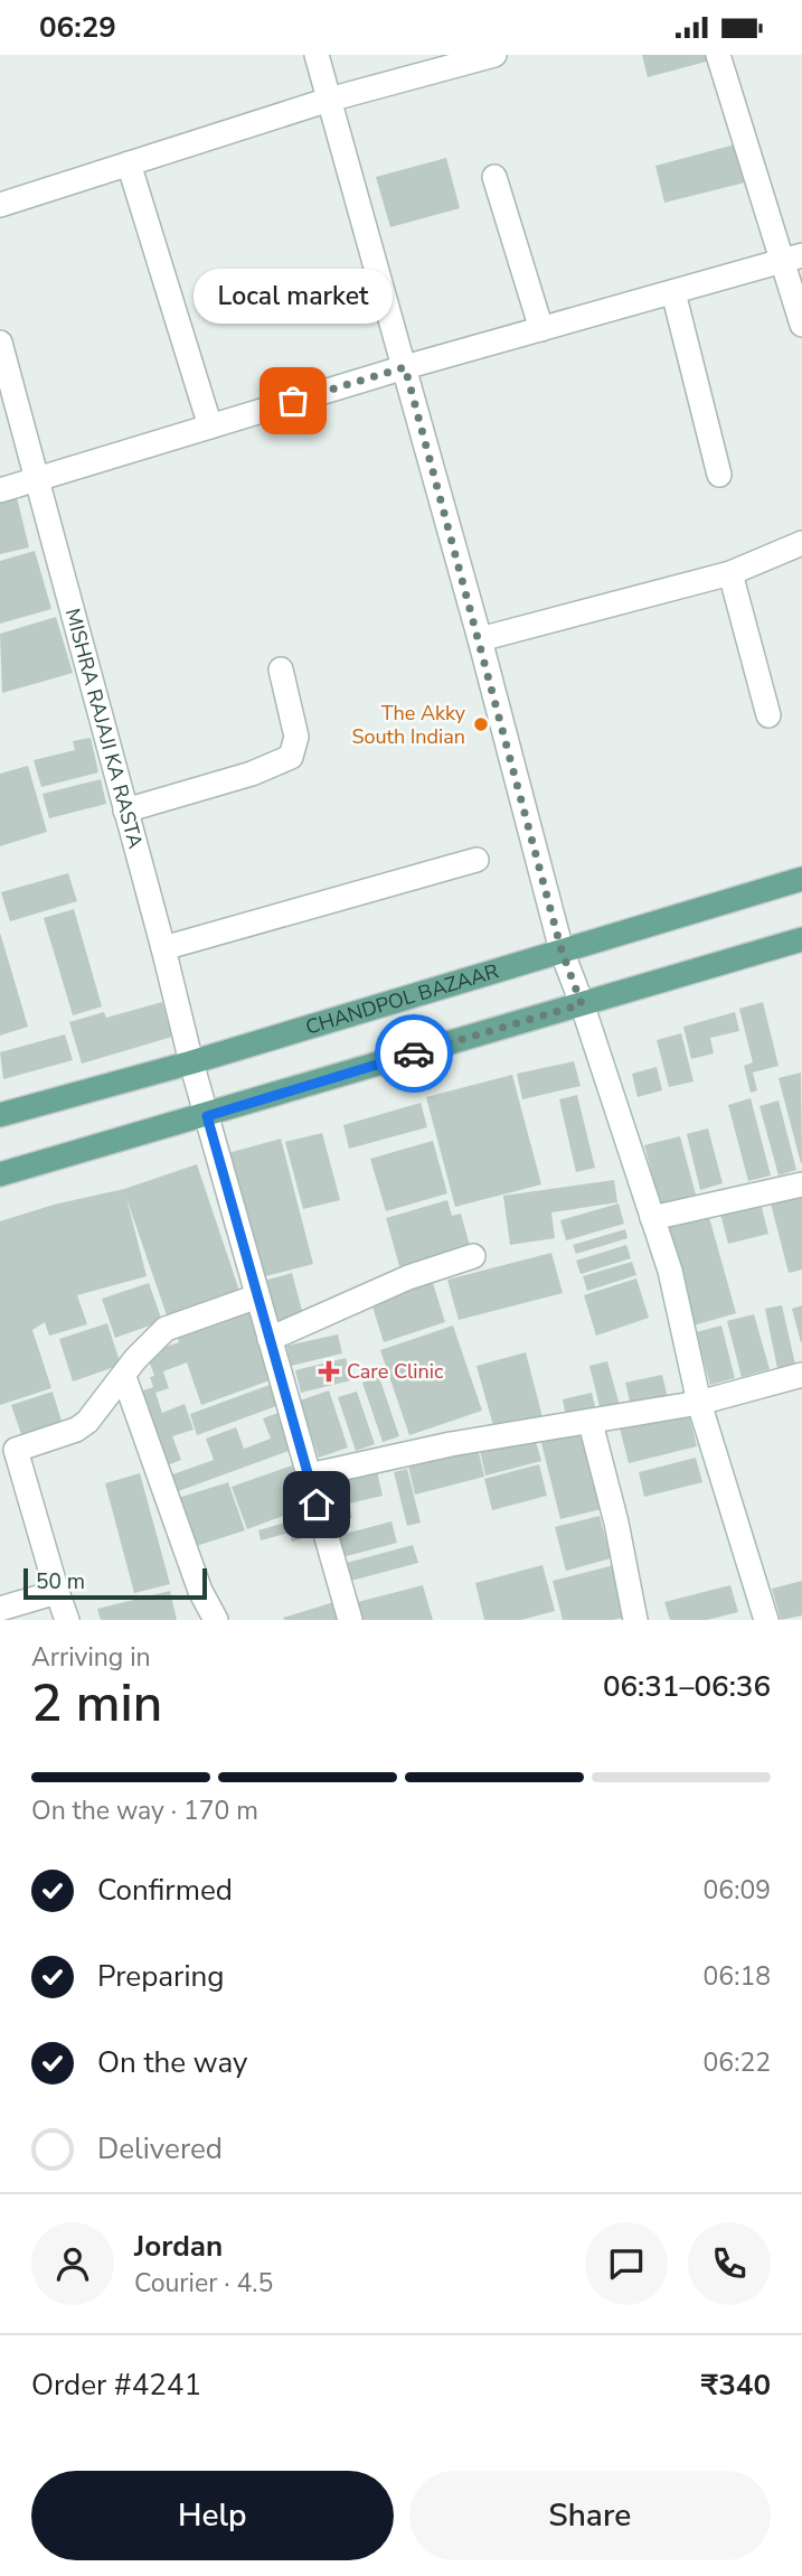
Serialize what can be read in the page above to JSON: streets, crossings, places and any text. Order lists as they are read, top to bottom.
{
  "streets": {
    "main road": ["CHANDPOL BAZAAR"],
    "street": ["MISHRA RAJAJI KA RASTA"]
  },
  "crossings": [
    ["MISHRA RAJAJI KA RASTA", "CHANDPOL BAZAAR"]
  ],
  "places": {
    "other": ["Local market", "The Akky South Indian"],
    "health": ["Care Clinic"]
  },
  "scale_bar": "50 m",
  "page": {
    "status": "06:29",
    "bubble": "Local market",
    "scale": "50 m",
    "heading": ["2 min", "Arriving in", "06:31–06:36"],
    "panel": [
      "Jordan",
      "Courier · 4.5",
      "Order #4241",
      "₹340"
    ],
    "bar": "On the way · 170 m",
    "list": [
      ["Confirmed", "06:09"],
      ["Preparing", "06:18"],
      ["On the way", "06:22"],
      "Delivered"
    ],
    "buttons": ["Help", "Share"]
  }
}
